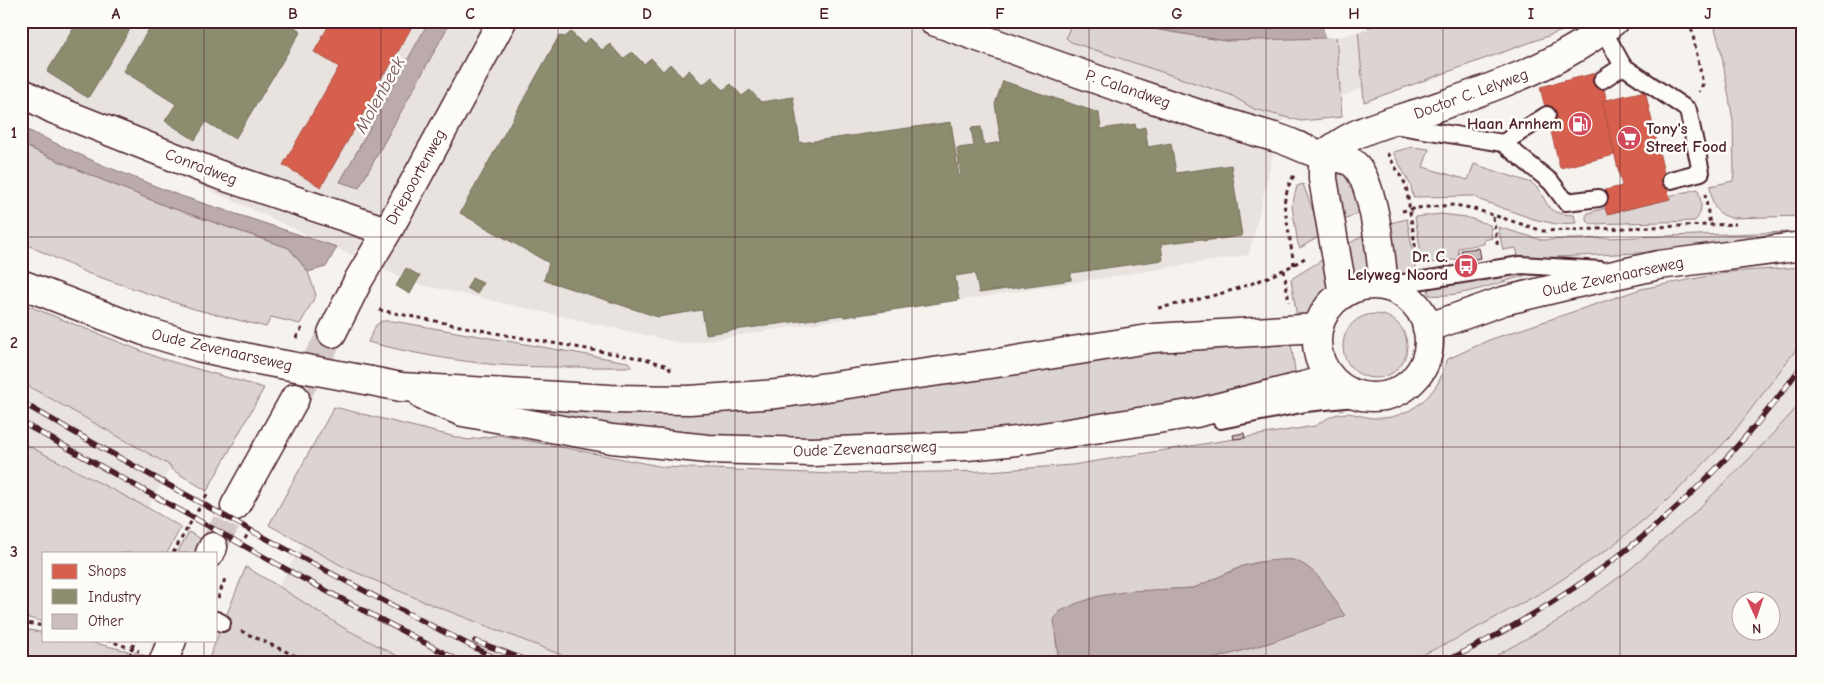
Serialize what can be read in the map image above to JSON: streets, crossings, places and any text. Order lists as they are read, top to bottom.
{
  "streets": {
    "street": [
      "P. Calandweg",
      "Doctor C. Lelyweg",
      "Conradweg",
      "Driepoortenweg",
      "Oude Zevenaarseweg"
    ]
  },
  "crossings": [
    ["P. Calandweg", "Doctor C. Lelyweg"],
    ["P. Calandweg", "Oude Zevenaarseweg"],
    ["Conradweg", "Driepoortenweg"]
  ],
  "water": ["Molenbeek"],
  "places": {
    "fuel station": ["Haan Arnhem"],
    "supermarket": ["Tony's Street Food"],
    "bus stop": ["Dr. C. Lelyweg Noord"]
  },
  "legend": ["Shops", "Industry", "Other"],
  "north": "bottom",
  "grid": {
    "columns": [
      "A",
      "B",
      "C",
      "D",
      "E",
      "F",
      "G",
      "H",
      "I",
      "J"
    ],
    "rows": ["1", "2", "3"]
  }
}
